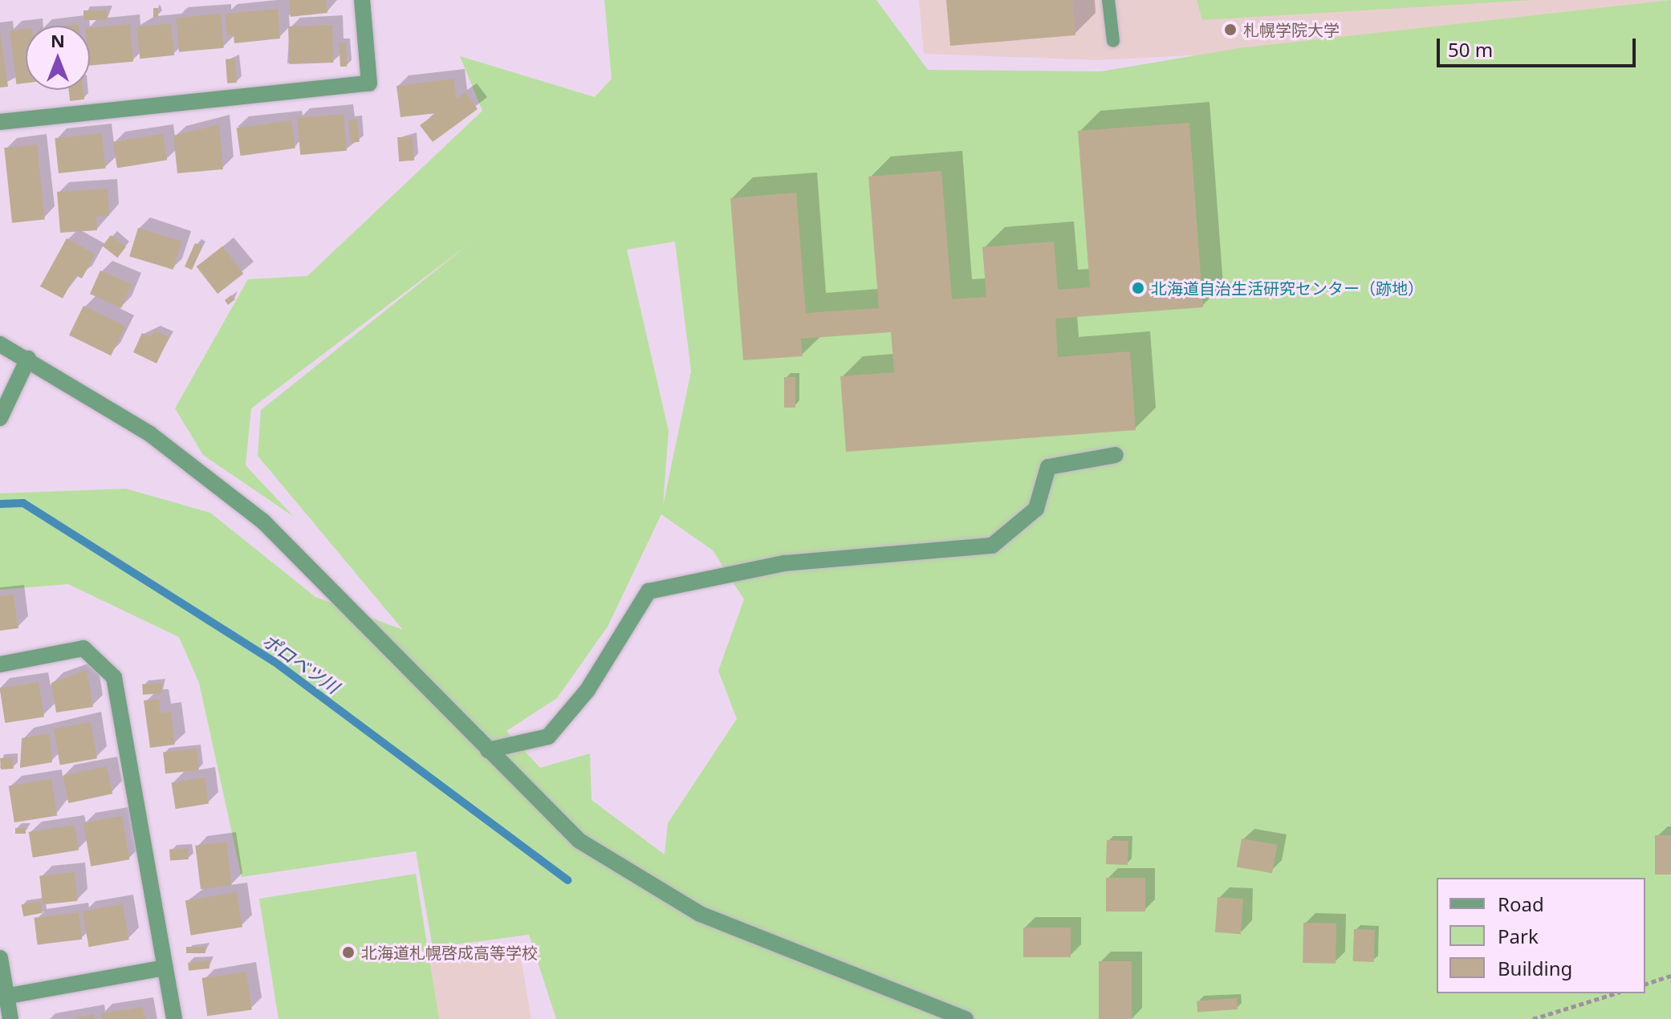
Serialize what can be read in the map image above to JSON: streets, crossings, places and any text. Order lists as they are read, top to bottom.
{
  "water": ["ポロベツ川"],
  "places": ["札幌学院大学", "北海道自治生活研究センター（跡地）", "北海道札幌啓成高等学校"],
  "legend": ["Road", "Park", "Building"],
  "scale_bar": "50 m",
  "north": "top"
}
